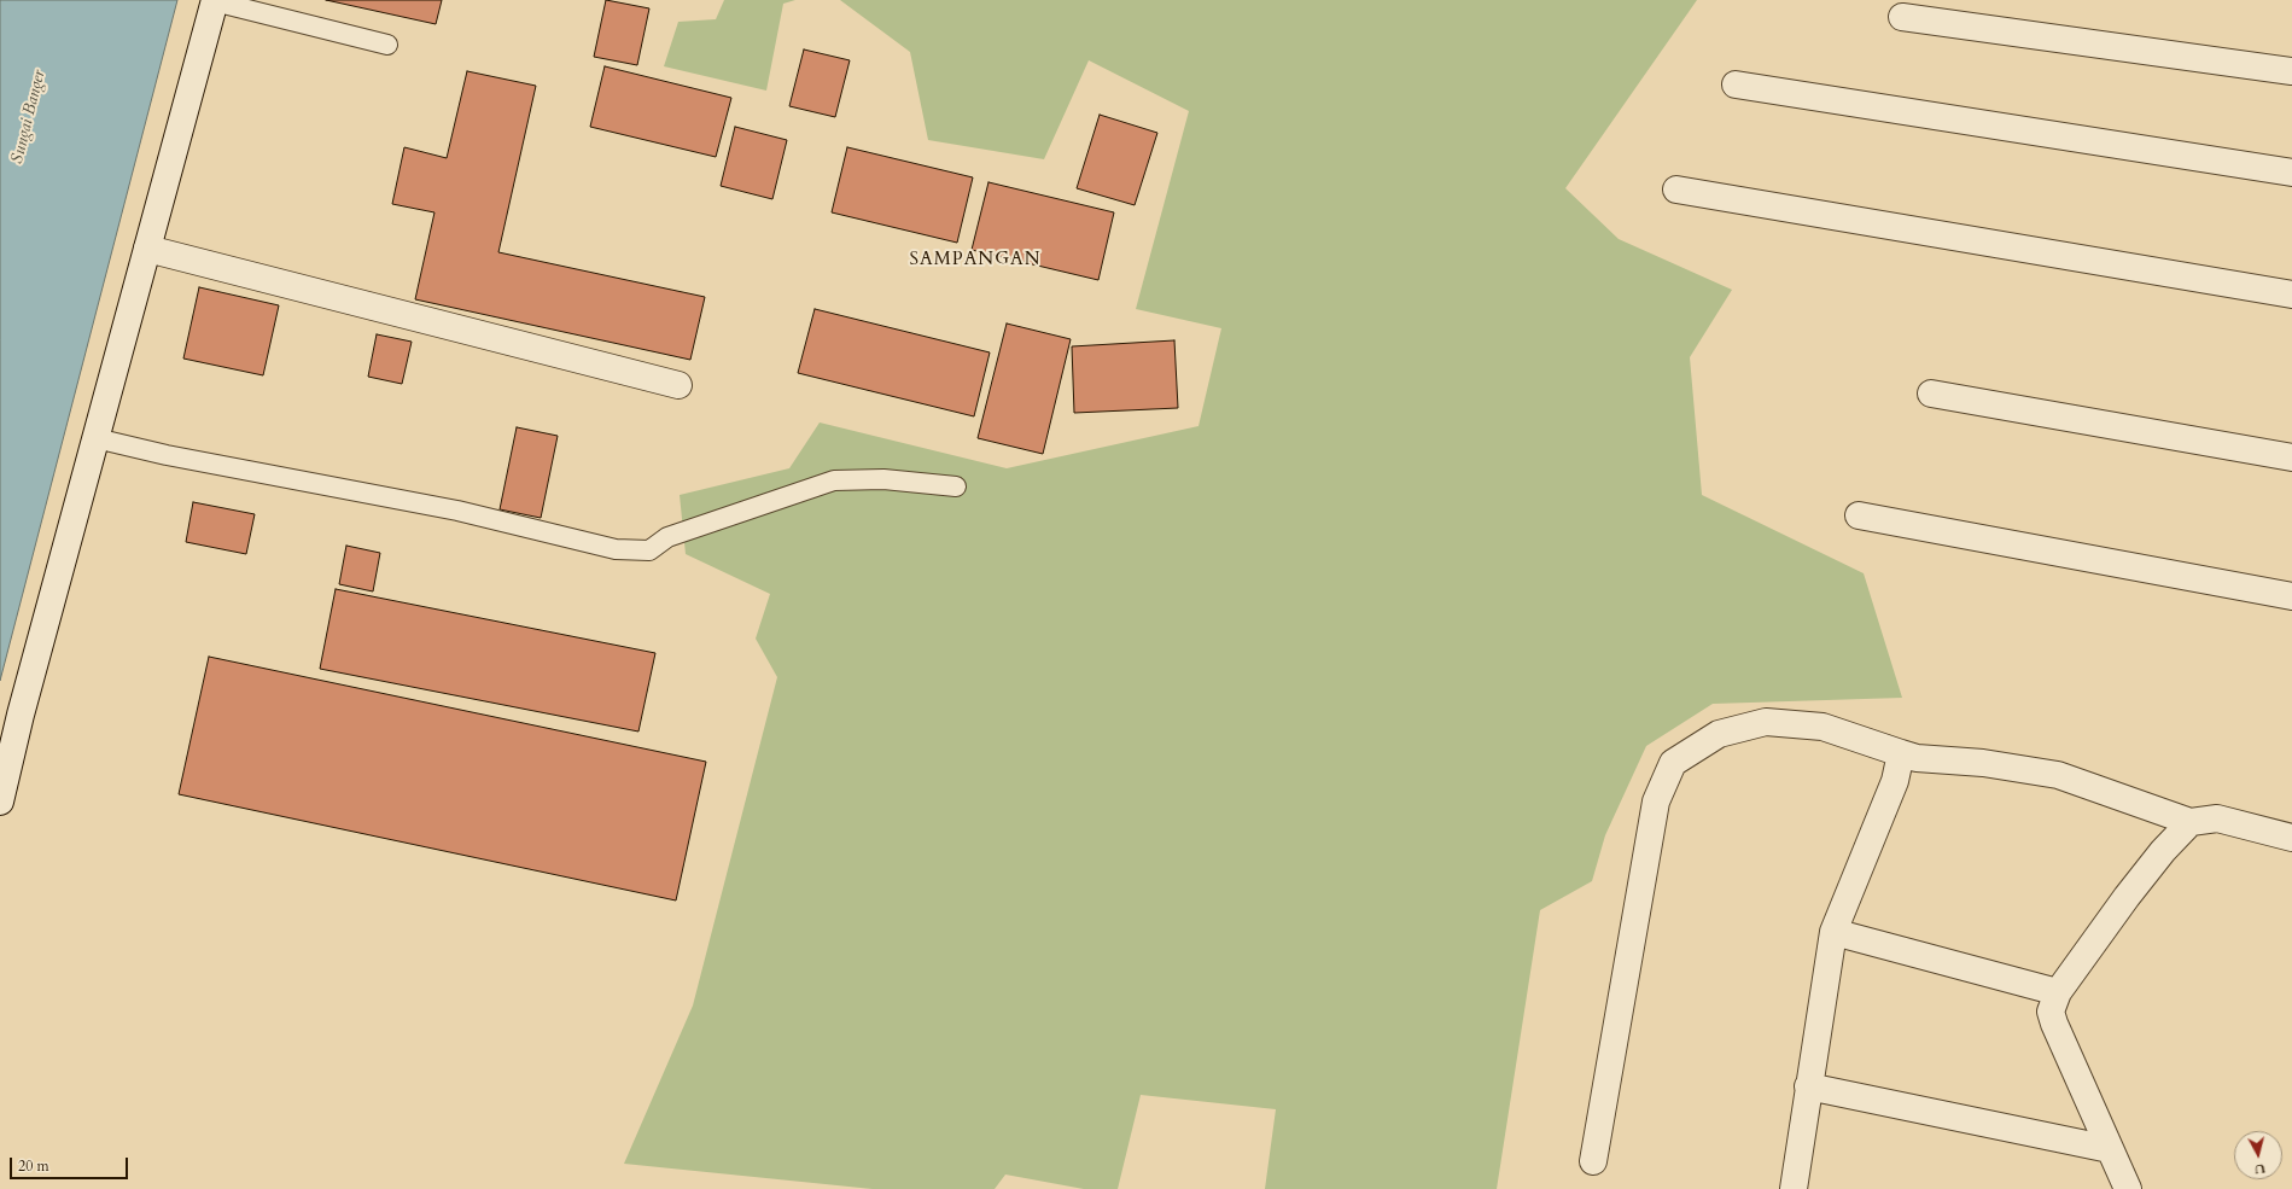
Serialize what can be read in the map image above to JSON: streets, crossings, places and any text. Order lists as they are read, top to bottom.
{
  "districts": ["SAMPANGAN"],
  "water": ["Sungai Banger"],
  "scale_bar": "20 m",
  "north": "bottom"
}
